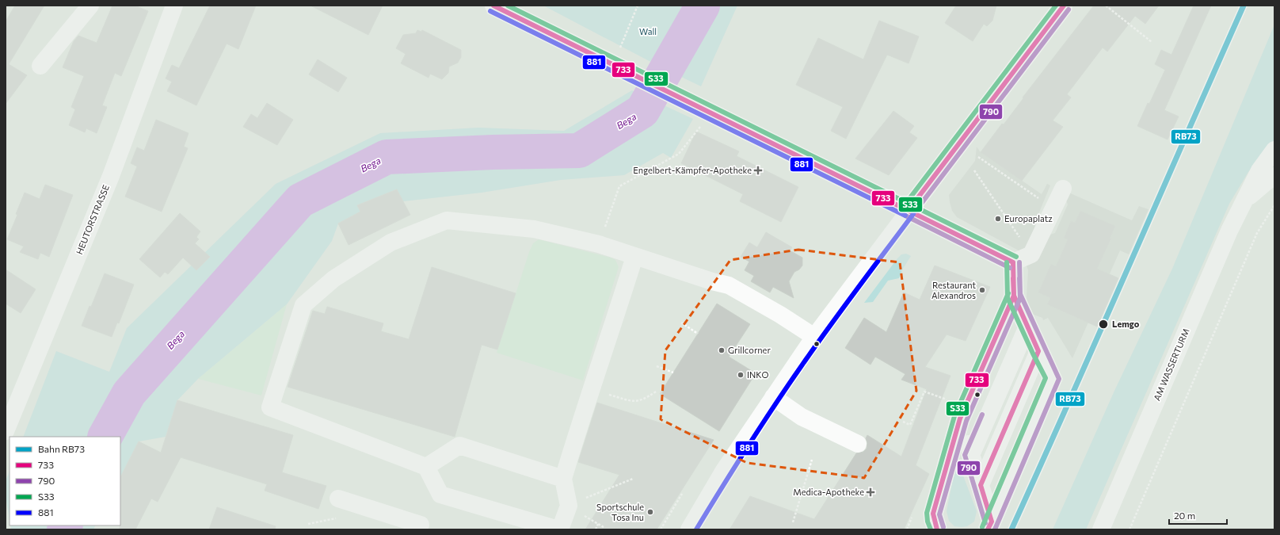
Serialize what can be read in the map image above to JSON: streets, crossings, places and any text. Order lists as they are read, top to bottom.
{
  "streets": {
    "street": ["HEUTORSTRASSE", "AM WASSERTURM"]
  },
  "water": ["Bega"],
  "parks": ["Wall"],
  "places": {
    "health": ["Engelbert-Kämpfer-Apotheke", "Medica-Apotheke"],
    "other": [
      "Europaplatz",
      "Restaurant Alexandros",
      "Lemgo",
      "Grillcorner",
      "INKO",
      "Sportschule Tosa Inu"
    ]
  },
  "lines": [
    "rail line RB73",
    "transit line 733",
    "transit line S33",
    "transit line 790",
    "transit line 881"
  ],
  "legend": [
    "Bahn RB73",
    "733",
    "790",
    "S33",
    "881"
  ],
  "scale_bar": "20 m"
}
